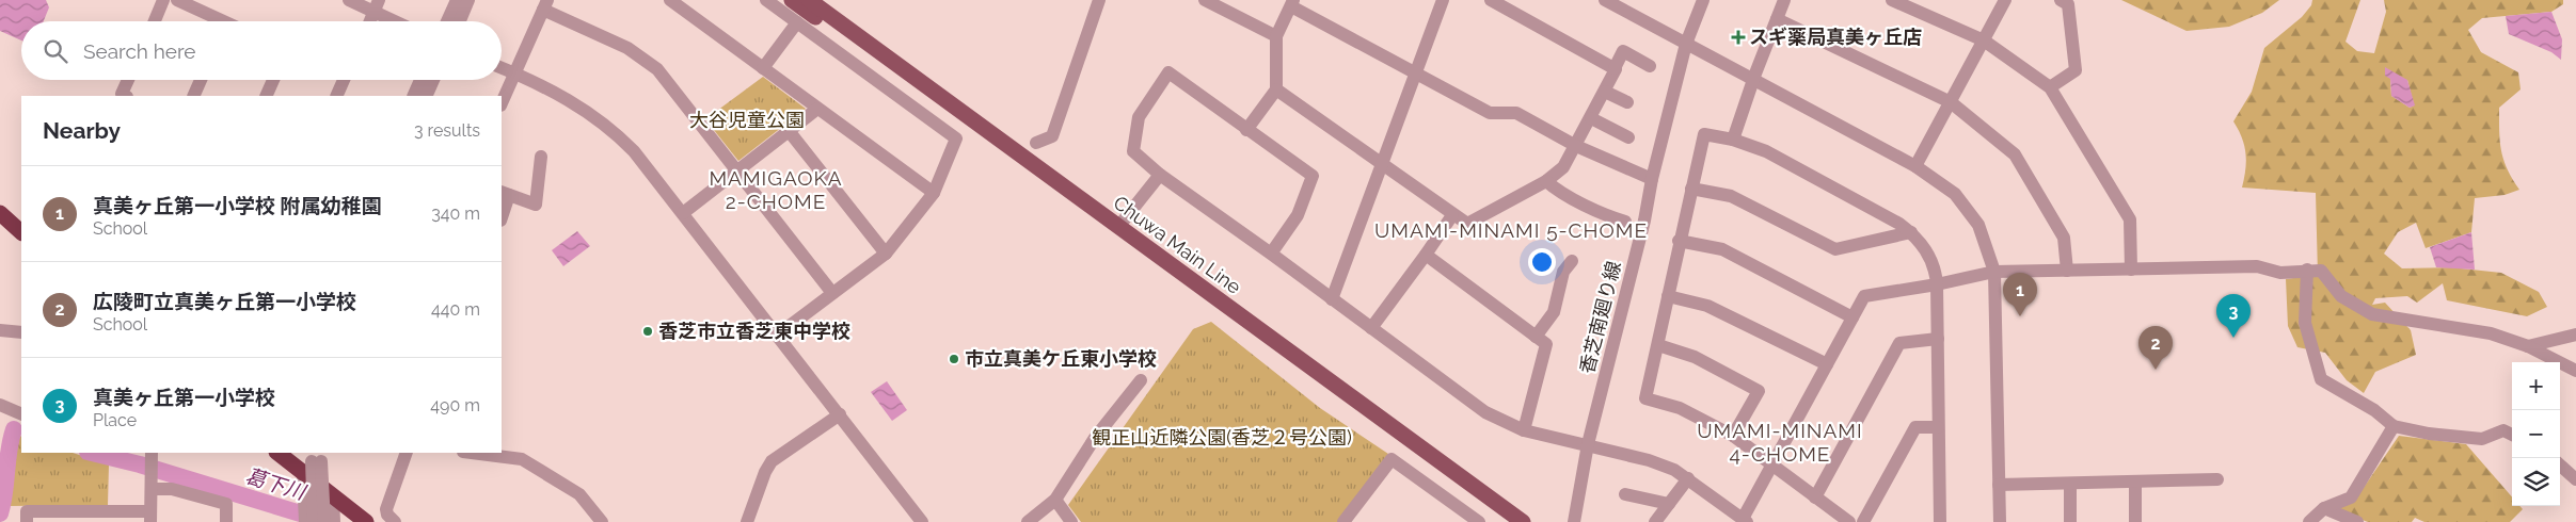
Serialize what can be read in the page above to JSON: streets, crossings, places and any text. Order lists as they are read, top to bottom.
{
  "streets": {
    "main road": ["Chuwa Main Line"],
    "street": ["香芝南廻り線"]
  },
  "districts": ["MAMIGAOKA 2-CHOME", "UMAMI-MINAMI 5-CHOME", "UMAMI-MINAMI 4-CHOME"],
  "water": ["葛下川"],
  "parks": ["大谷児童公園", "観正山近隣公園(香芝２号公園)"],
  "places": {
    "health": ["スギ薬局真美ヶ丘店"],
    "other": ["香芝市立香芝東中学校", "市立真美ケ丘東小学校"]
  },
  "page": {
    "search": "Search here",
    "heading": ["Nearby", "3 results"],
    "list": [
      {
        "mark": "1",
        "name": "真美ヶ丘第一小学校 附属幼稚園",
        "note": "School",
        "value": "340 m"
      },
      {
        "mark": "2",
        "name": "広陵町立真美ヶ丘第一小学校",
        "note": "School",
        "value": "440 m"
      },
      {
        "mark": "3",
        "name": "真美ヶ丘第一小学校",
        "note": "Place",
        "value": "490 m"
      }
    ],
    "pins": ["1", "3", "2"],
    "map_buttons": ["+", "−"]
  }
}
